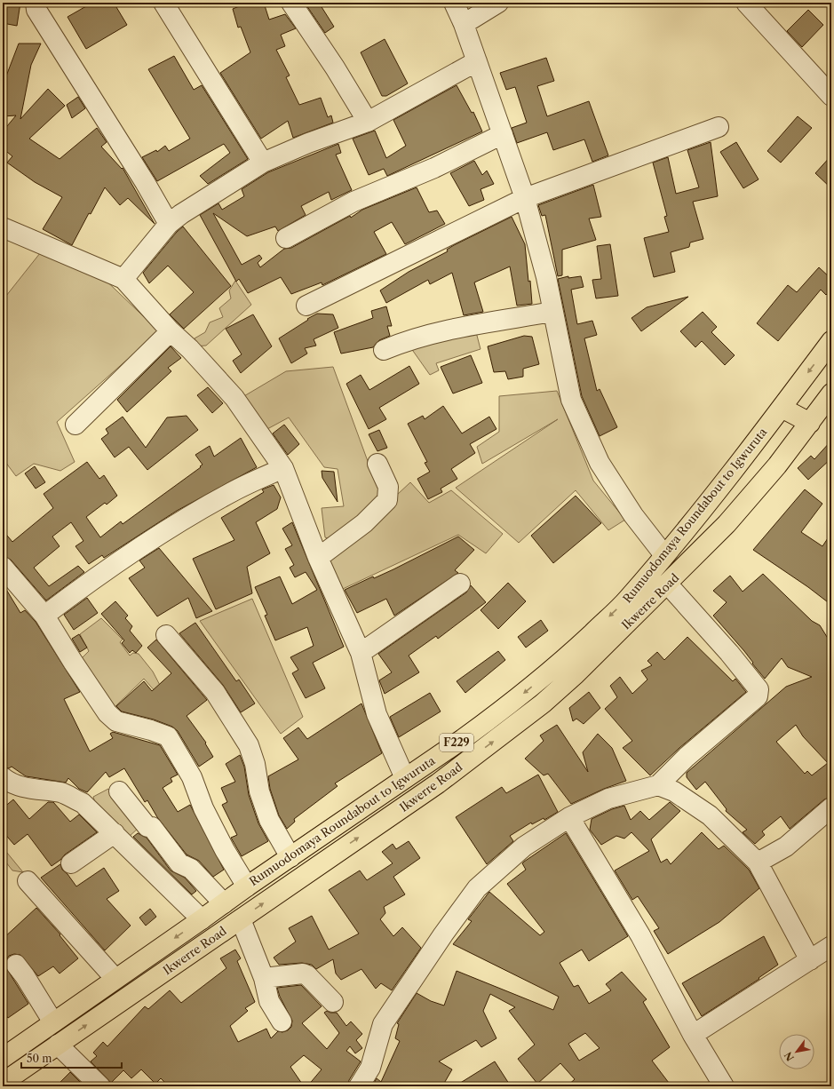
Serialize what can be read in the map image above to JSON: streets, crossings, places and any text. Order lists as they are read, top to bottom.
{
  "streets": {
    "main road": ["Rumuodomaya Roundabout to Igwuruta", "Ikwerre Road", "F229"]
  },
  "one_way": ["Rumuodomaya Roundabout to Igwuruta", "Ikwerre Road"],
  "scale_bar": "50 m",
  "north": "bottom left"
}
